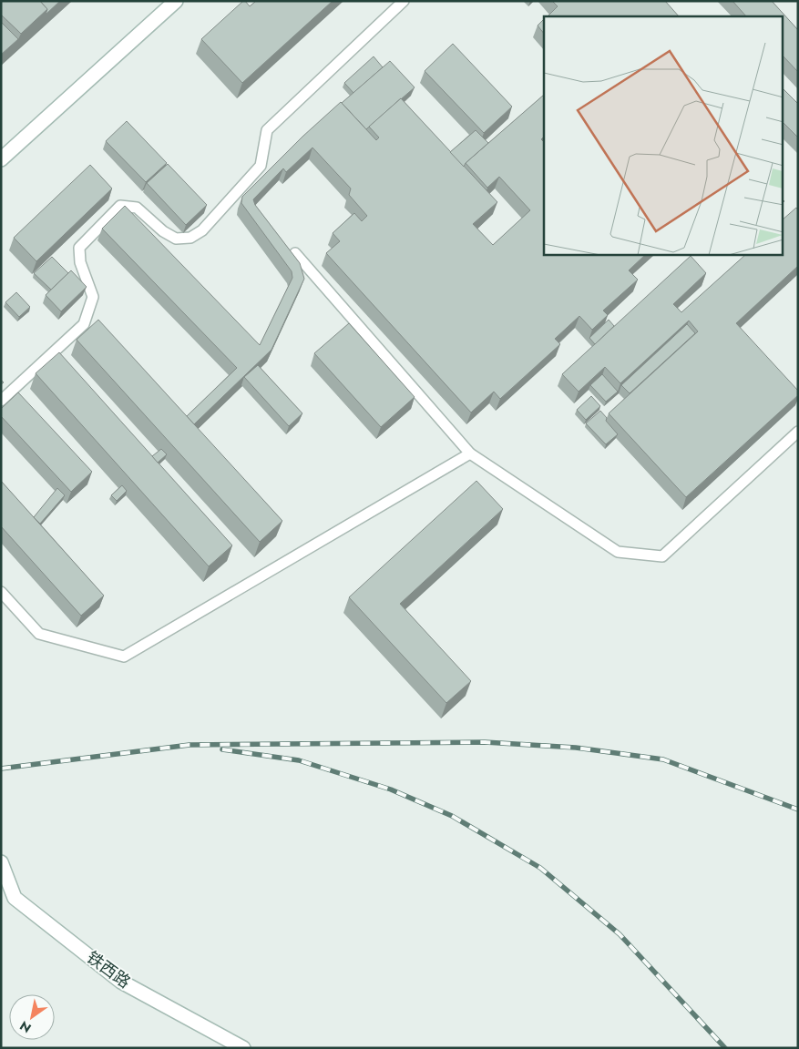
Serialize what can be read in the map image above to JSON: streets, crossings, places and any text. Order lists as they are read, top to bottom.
{
  "streets": {
    "street": ["铁西路"]
  },
  "north": "bottom left"
}
